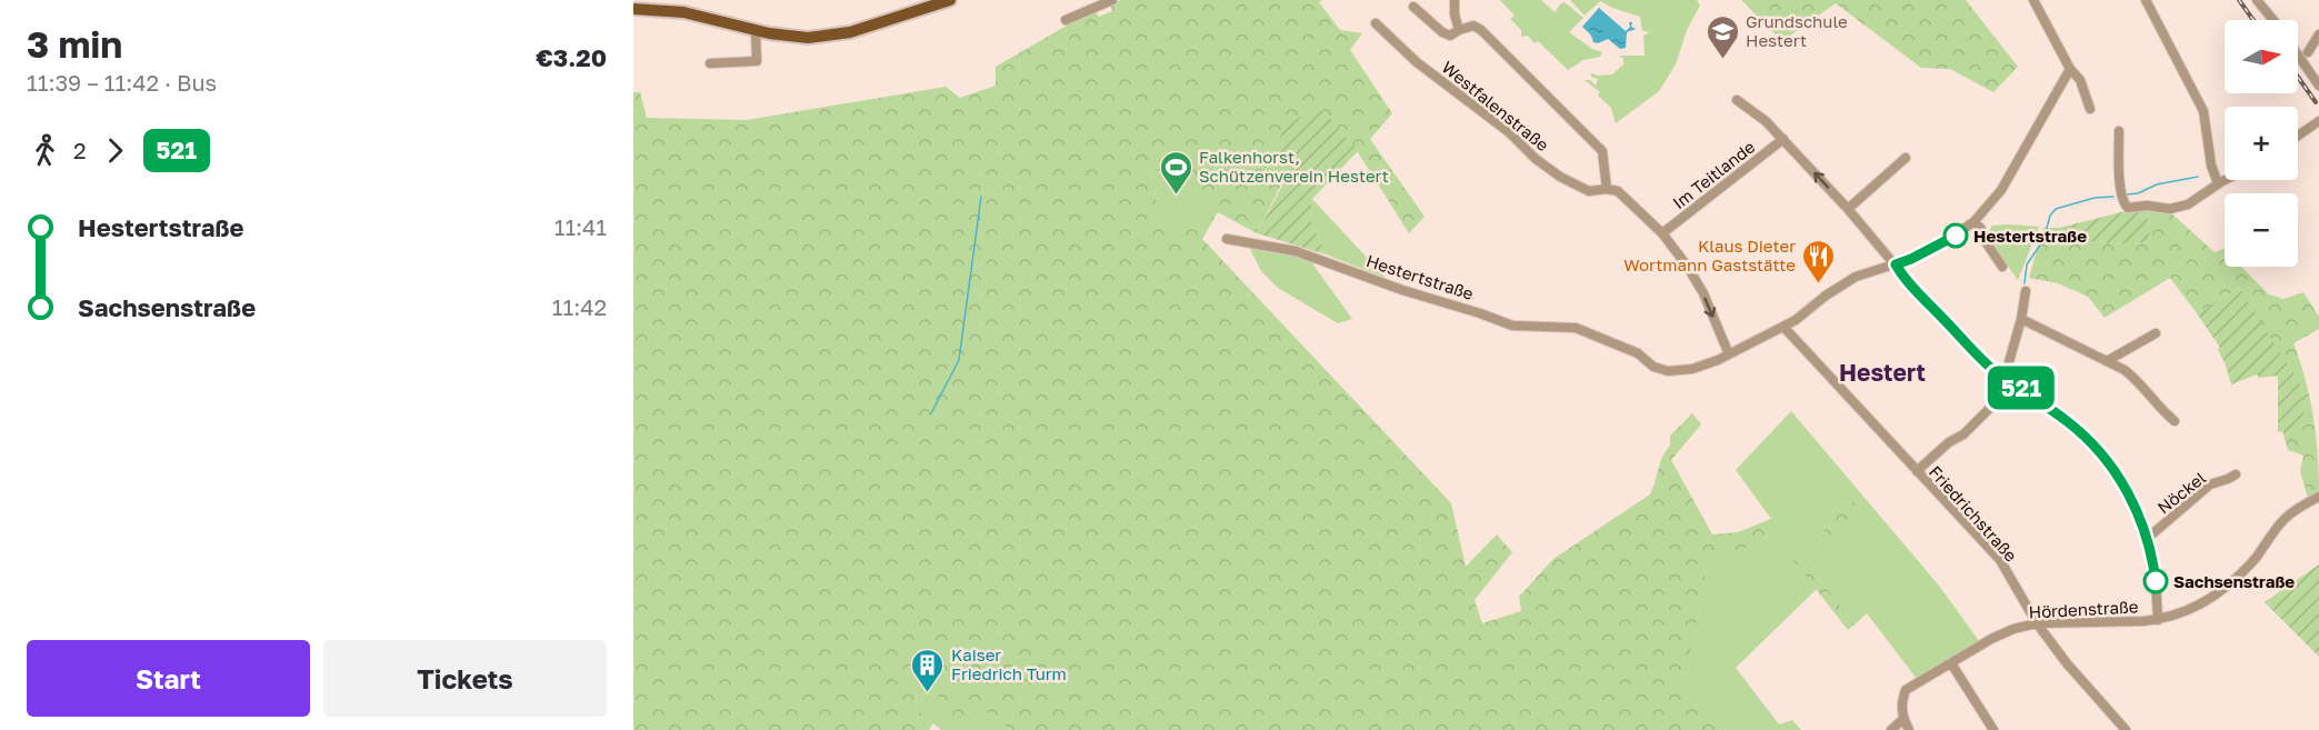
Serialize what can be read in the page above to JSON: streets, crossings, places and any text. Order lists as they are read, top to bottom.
{
  "streets": {
    "street": [
      "Westfalenstraße",
      "Im Teitlande",
      "Hestertstraße",
      "Nöckel",
      "Friedrichstraße",
      "Hördenstraße"
    ]
  },
  "crossings": [
    ["Westfalenstraße", "Im Teitlande"],
    ["Westfalenstraße", "Hestertstraße"],
    ["Hestertstraße", "Friedrichstraße"],
    ["Friedrichstraße", "Hördenstraße"]
  ],
  "districts": ["Hestert"],
  "places": {
    "school or university": ["Grundschule Hestert"],
    "sports": ["Falkenhorst, Schützenverein Hestert"],
    "other": ["Hestertstraße", "Sachsenstraße"],
    "restaurant": ["Klaus Dieter Wortmann Gaststätte"],
    "building": ["Kaiser Friedrich Turm"]
  },
  "lines": ["bus line 521"],
  "north": "right",
  "page": {
    "heading": ["3 min", "11:39 – 11:42 · Bus", "€3.20"],
    "on_map": "521",
    "map_buttons": ["+", "−"],
    "legs": ["2", "521"],
    "list": [
      {
        "name": "Hestertstraße",
        "value": "11:41"
      },
      {
        "name": "Sachsenstraße",
        "value": "11:42"
      }
    ],
    "buttons": ["Start", "Tickets"]
  }
}
